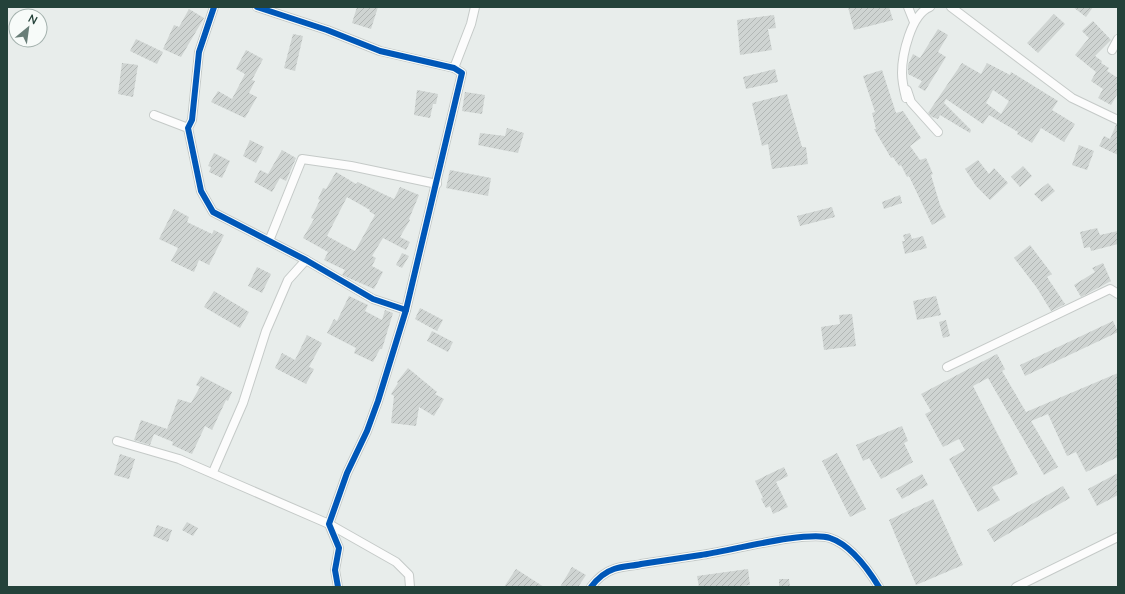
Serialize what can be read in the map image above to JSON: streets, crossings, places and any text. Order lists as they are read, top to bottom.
{
  "north": "top right"
}
